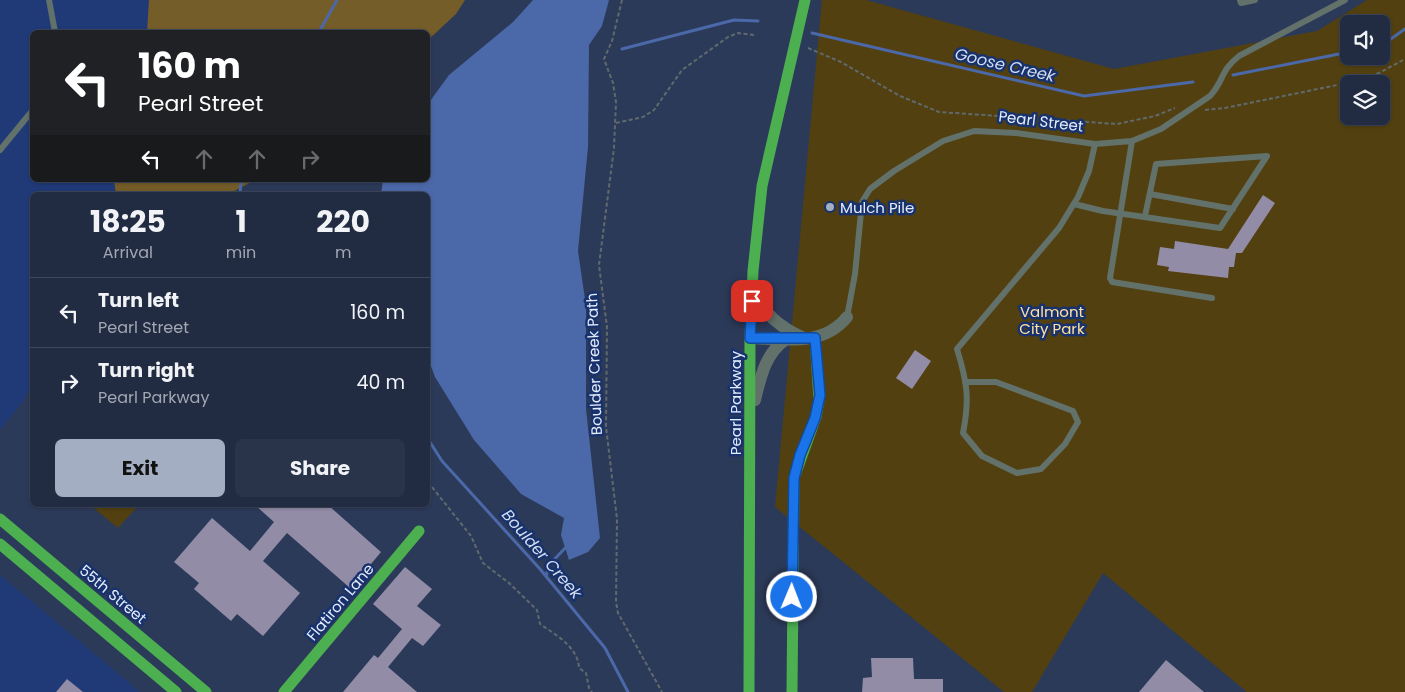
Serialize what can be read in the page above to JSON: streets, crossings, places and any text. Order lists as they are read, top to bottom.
{
  "streets": {
    "main road": ["Pearl Parkway", "55th Street", "Flatiron Lane"],
    "street": ["Pearl Street"],
    "path": ["Boulder Creek Path"]
  },
  "crossings": [
    ["Pearl Street", "Pearl Parkway"]
  ],
  "water": ["Goose Creek", "Boulder Creek"],
  "parks": ["Valmont City Park"],
  "places": ["Mulch Pile"],
  "page": {
    "turn": ["160 m", "Pearl Street"],
    "eta": [
      "18:25",
      "Arrival",
      "1",
      "min",
      "220",
      "m"
    ],
    "list": [
      {
        "name": "Turn left",
        "note": "Pearl Street",
        "value": "160 m"
      },
      {
        "name": "Turn right",
        "note": "Pearl Parkway",
        "value": "40 m"
      }
    ],
    "buttons": ["Exit", "Share"]
  }
}
